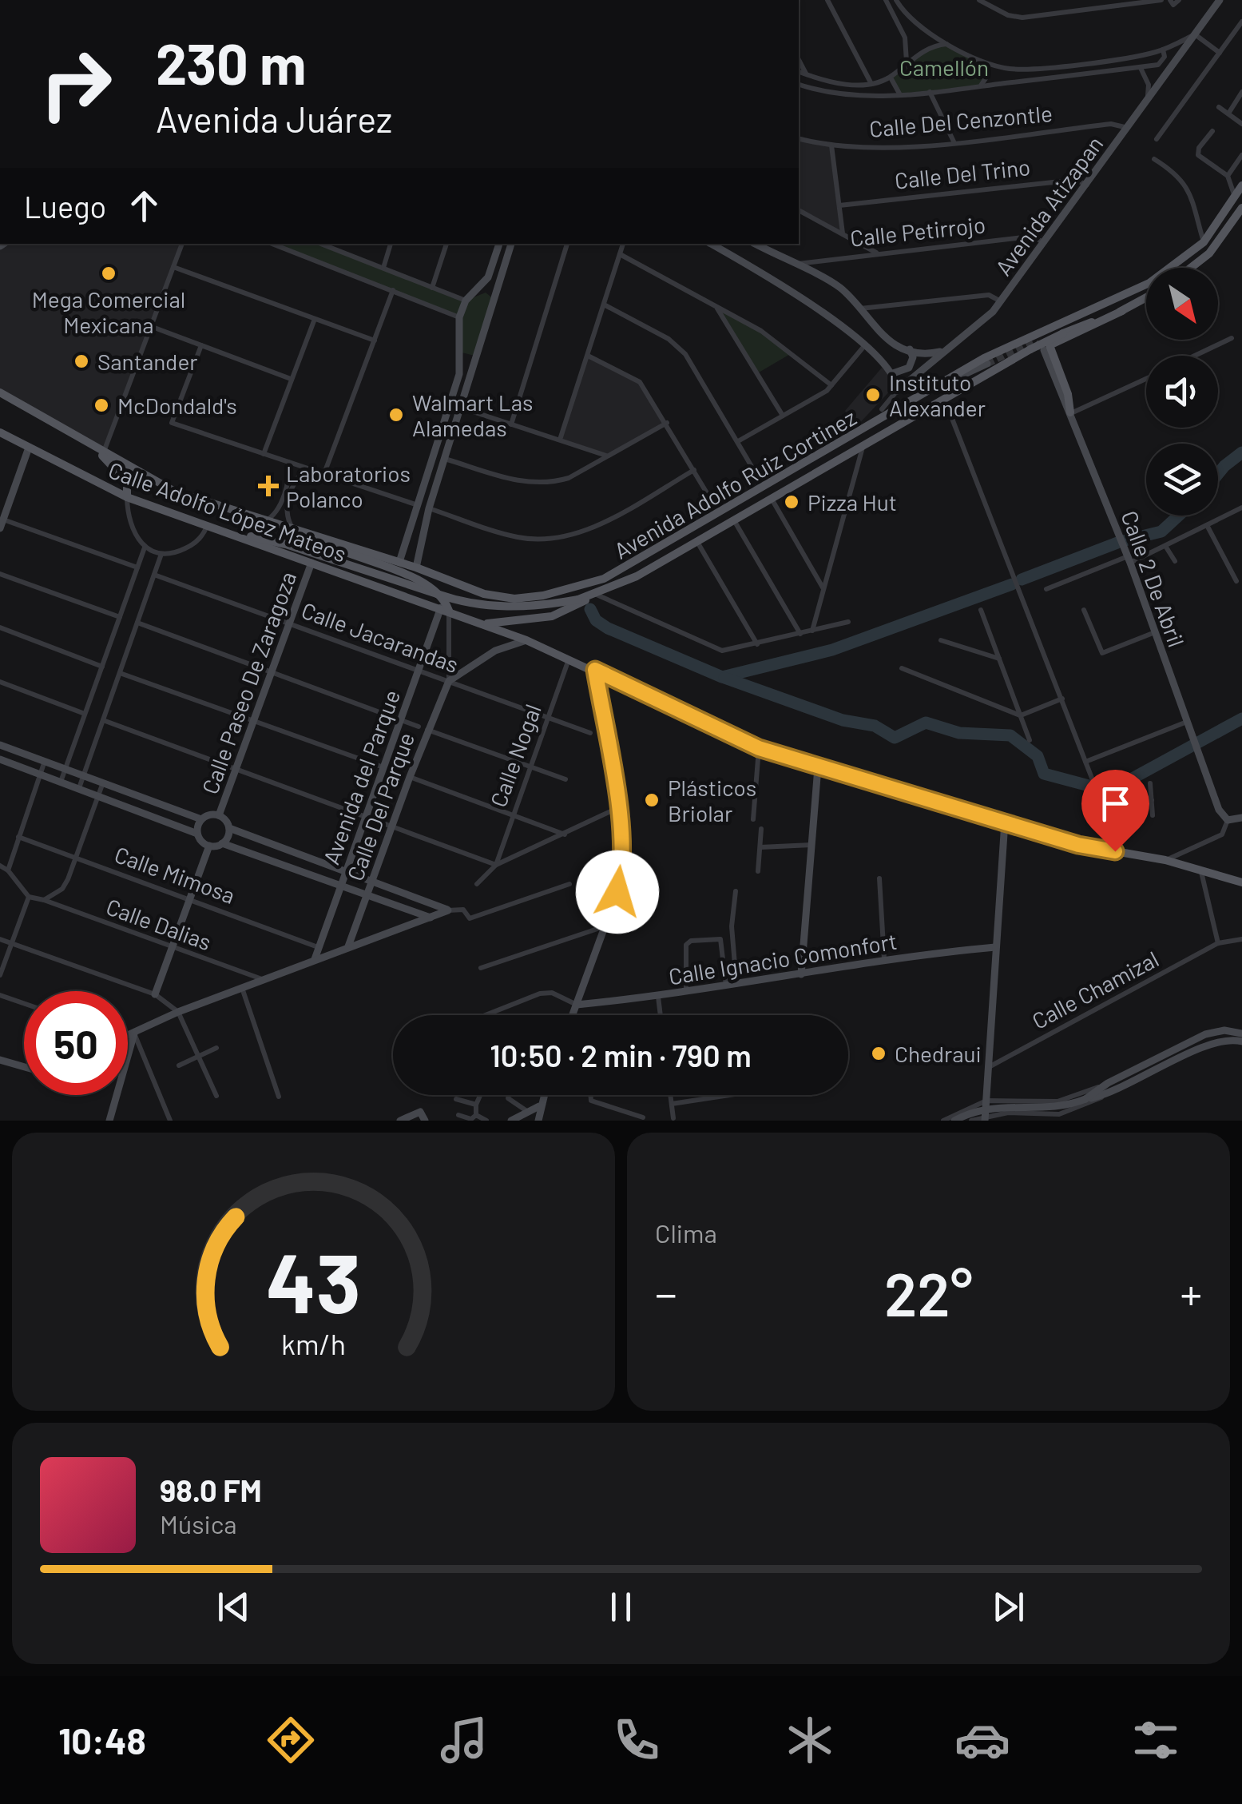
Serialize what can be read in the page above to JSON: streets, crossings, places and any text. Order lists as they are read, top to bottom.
{
  "streets": {
    "main road": ["Avenida Adolfo Ruiz Cortinez", "Calle Adolfo López Mateos"],
    "street": [
      "Calle Del Cenzontle",
      "Calle Del Trino",
      "Avenida Atizapan",
      "Calle Petirrojo",
      "Calle 2 De Abril",
      "Calle Jacarandas",
      "Calle Paseo De Zaragoza",
      "Calle Nogal",
      "Avenida del Parque",
      "Calle Del Parque",
      "Calle Mimosa",
      "Calle Dalias",
      "Calle Ignacio Comonfort",
      "Calle Chamizal"
    ]
  },
  "crossings": [
    ["Calle Del Cenzontle", "Avenida Atizapan"],
    ["Calle Del Trino", "Avenida Atizapan"],
    ["Avenida Atizapan", "Calle Petirrojo"],
    ["Avenida Adolfo Ruiz Cortinez", "Calle Adolfo López Mateos"],
    ["Calle Adolfo López Mateos", "Calle Paseo De Zaragoza"],
    ["Calle Adolfo López Mateos", "Calle Nogal"],
    ["Calle Adolfo López Mateos", "Avenida del Parque"],
    ["Calle Adolfo López Mateos", "Calle Del Parque"],
    ["Calle Jacarandas", "Calle Paseo De Zaragoza"],
    ["Calle Jacarandas", "Calle Nogal"],
    ["Calle Jacarandas", "Avenida del Parque"],
    ["Calle Jacarandas", "Calle Del Parque"],
    ["Avenida del Parque", "Calle Del Parque"],
    ["Avenida del Parque", "Calle Mimosa"]
  ],
  "parks": ["Camellón"],
  "places": {
    "other": [
      "Mega Comercial Mexicana",
      "Santander",
      "Instituto Alexander",
      "McDondald's",
      "Walmart Las Alamedas",
      "Pizza Hut",
      "Plásticos Briolar",
      "Chedraui"
    ],
    "health": ["Laboratorios Polanco"]
  },
  "north": "bottom right",
  "page": {
    "turn": ["230 m", "Avenida Juárez"],
    "then": "Luego",
    "limit": "50",
    "trip": "10:50 · 2 min · 790 m",
    "tile": "Clima",
    "heat": ["−", "22°", "+"],
    "song": ["98.0 FM", "Música"],
    "tabs": "10:48",
    "gauge": ["43", "km/h"]
  }
}
